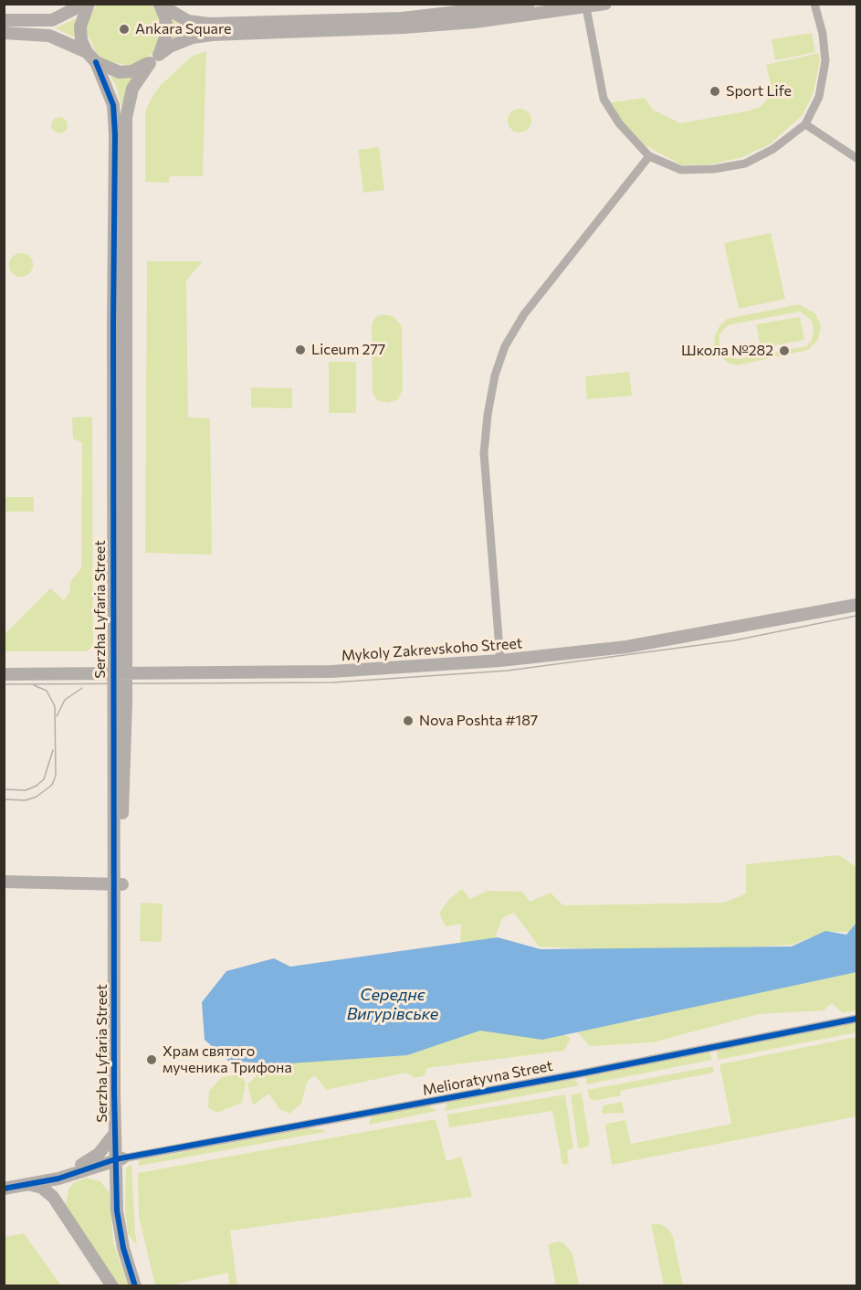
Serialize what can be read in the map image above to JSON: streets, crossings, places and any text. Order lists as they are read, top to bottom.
{
  "streets": {
    "street": ["Serzha Lyfaria Street", "Mykoly Zakrevskoho Street", "Melioratyvna Street"]
  },
  "crossings": [
    ["Serzha Lyfaria Street", "Mykoly Zakrevskoho Street"],
    ["Serzha Lyfaria Street", "Melioratyvna Street"]
  ],
  "water": ["Середнє Вигурівське"],
  "places": [
    "Ankara Square",
    "Sport Life",
    "Liceum 277",
    "Школа №282",
    "Nova Poshta #187",
    "Храм святого мученика Трифона"
  ]
}
